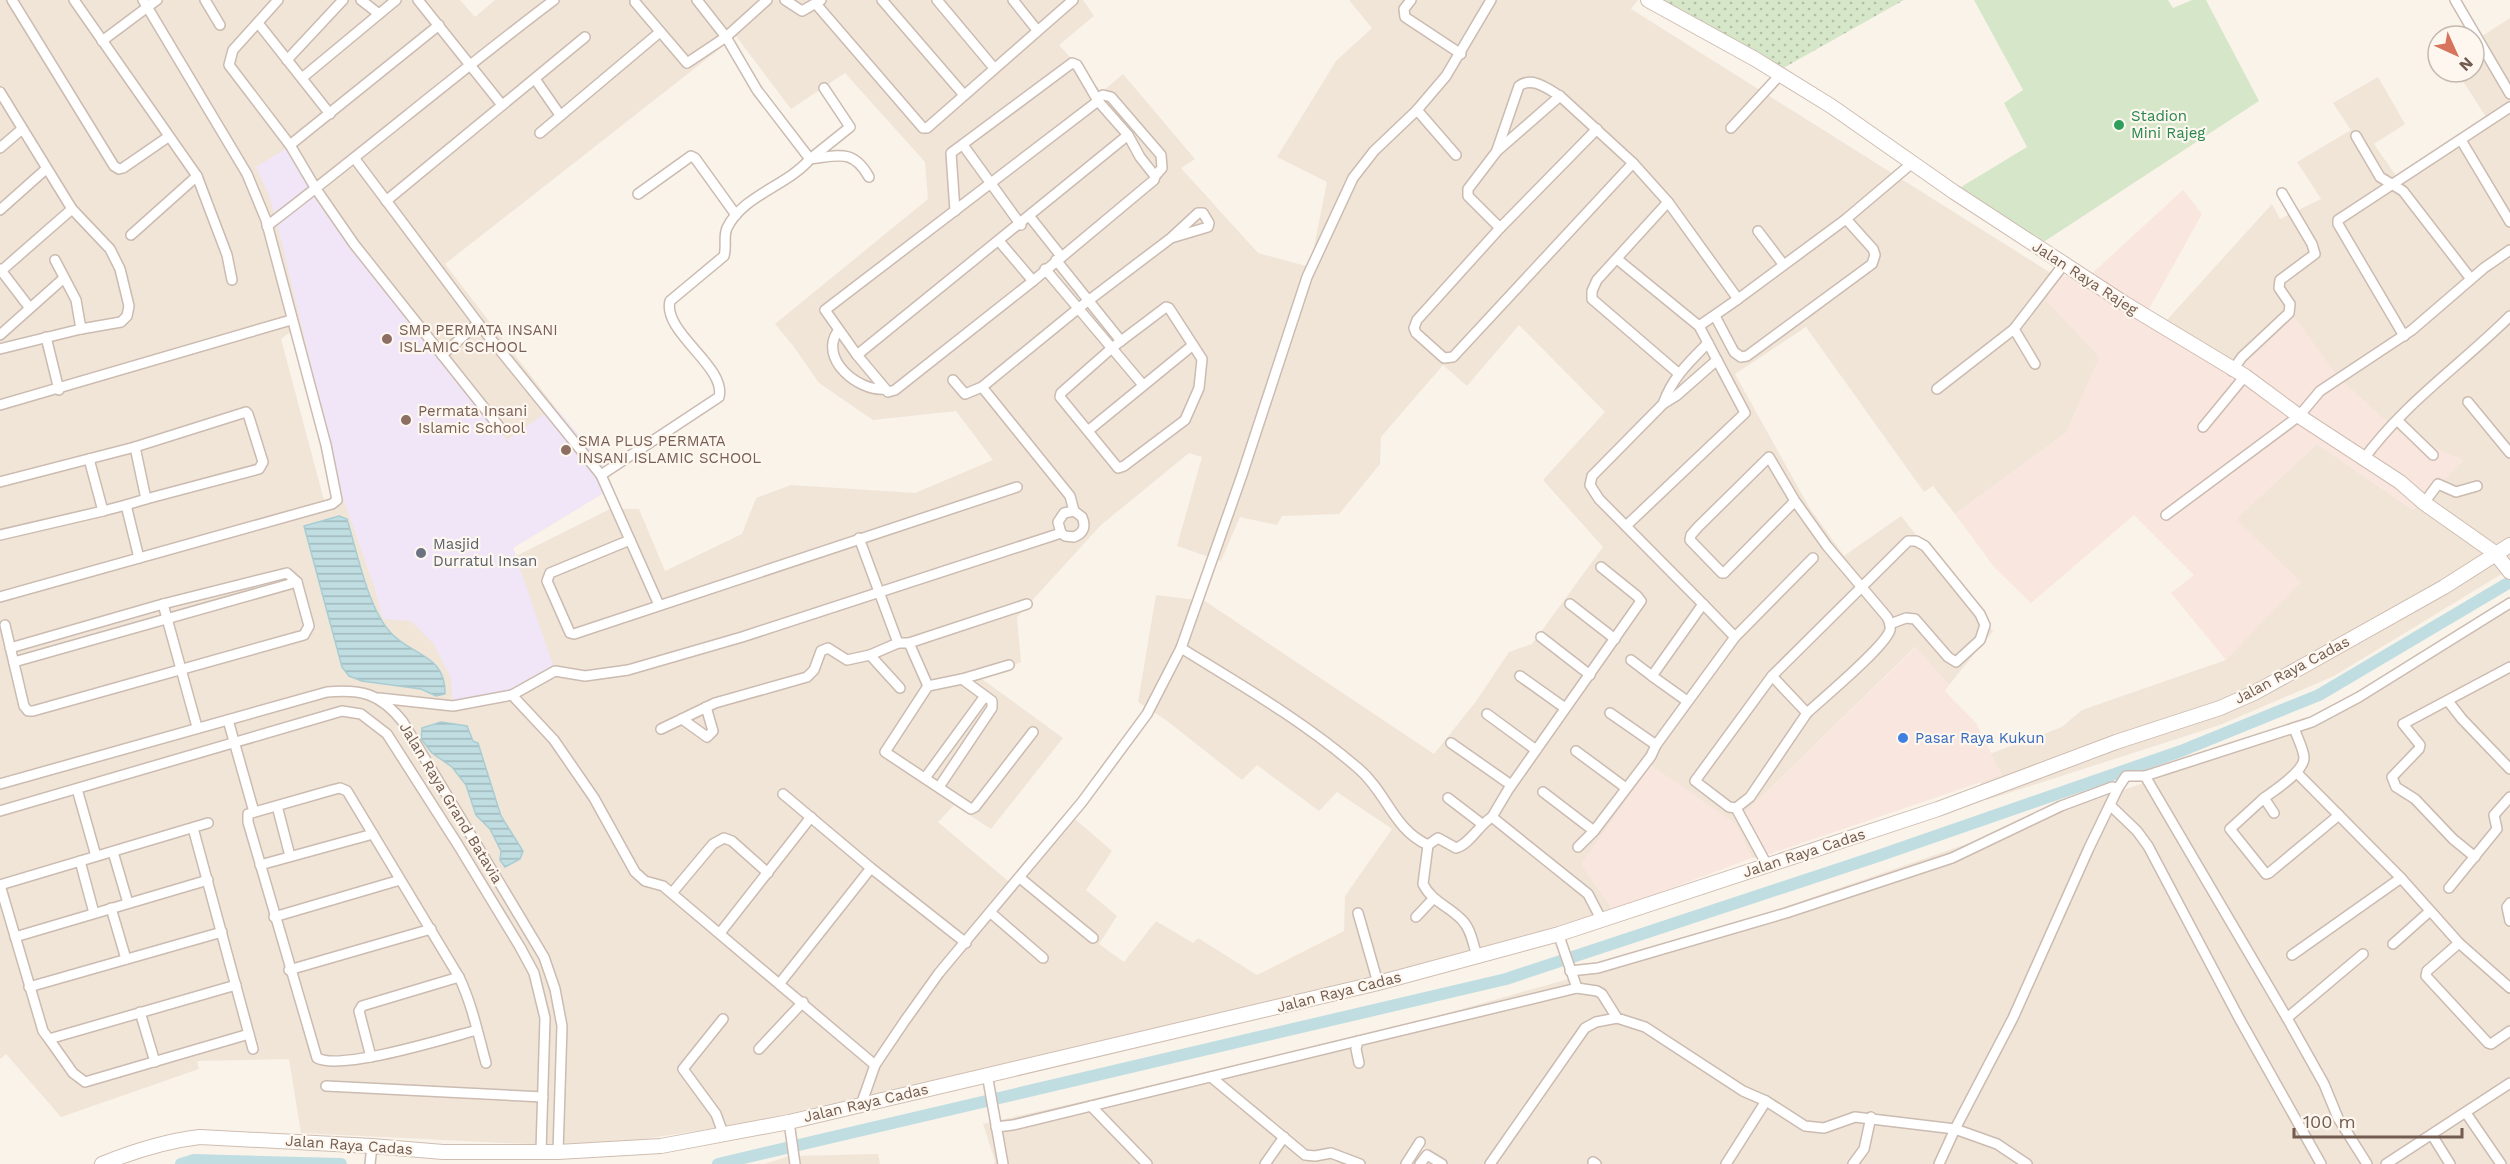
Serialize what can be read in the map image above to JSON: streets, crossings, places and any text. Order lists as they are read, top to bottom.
{
  "streets": {
    "street": ["Jalan Raya Rajeg", "Jalan Raya Cadas", "Jalan Raya Grand Batavia"]
  },
  "crossings": [
    ["Jalan Raya Rajeg", "Jalan Raya Cadas"],
    ["Jalan Raya Cadas", "Jalan Raya Grand Batavia"]
  ],
  "places": [
    "Stadion Mini Rajeg",
    "SMP PERMATA INSANI ISLAMIC SCHOOL",
    "Permata Insani Islamic School",
    "SMA PLUS PERMATA INSANI ISLAMIC SCHOOL",
    "Masjid Durratul Insan",
    "Pasar Raya Kukun"
  ],
  "scale_bar": "100 m",
  "north": "bottom right"
}
